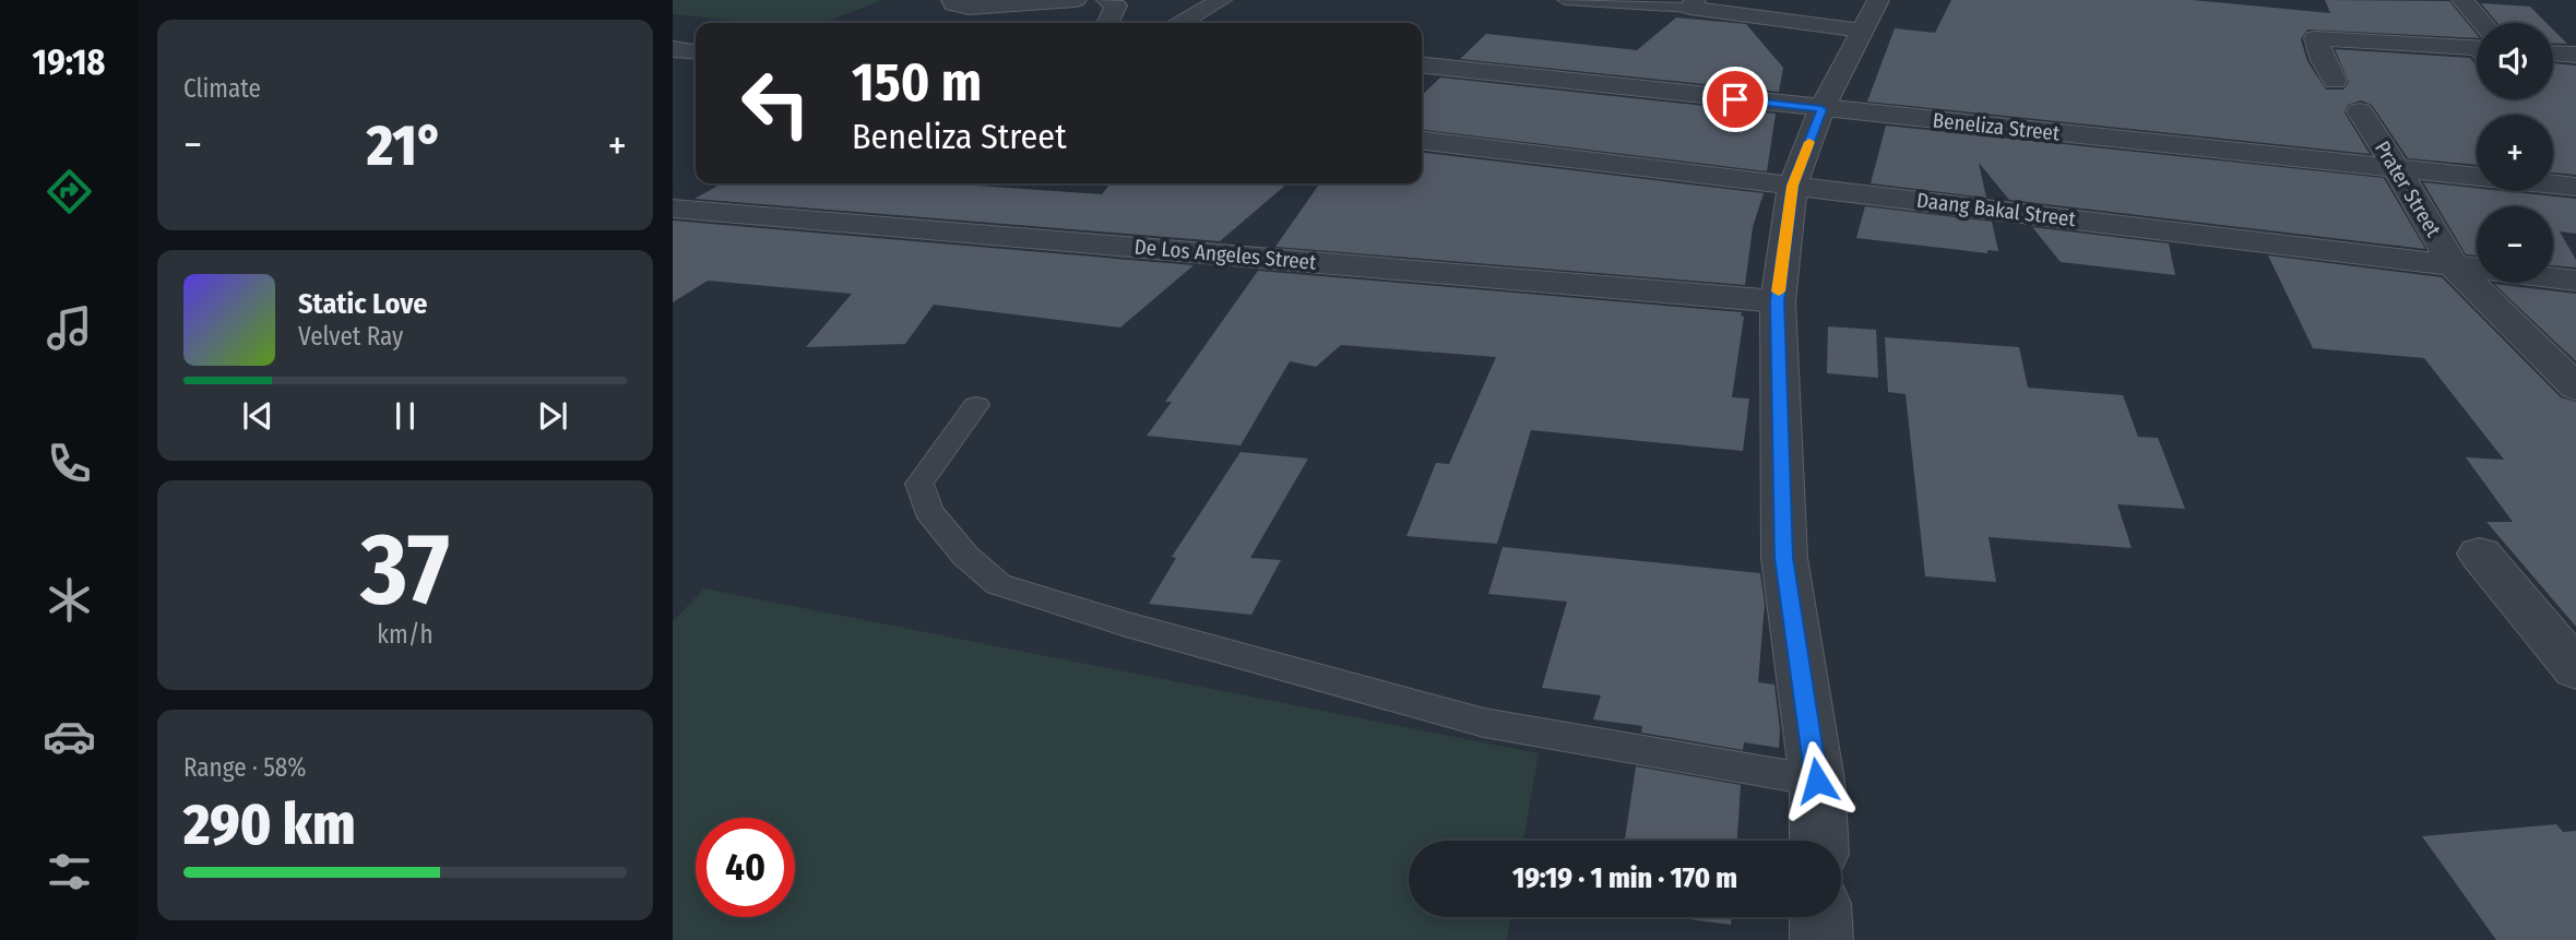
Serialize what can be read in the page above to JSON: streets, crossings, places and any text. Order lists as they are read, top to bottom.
{
  "streets": {
    "street": [
      "Beneliza Street",
      "Prater Street",
      "Daang Bakal Street",
      "De Los Angeles Street"
    ]
  },
  "crossings": [
    ["Beneliza Street", "Prater Street"],
    ["Prater Street", "Daang Bakal Street"]
  ],
  "page": {
    "tabs": "19:18",
    "tile": [
      "Climate",
      ["37", "km/h"],
      ["Range · 58%", "290 km"]
    ],
    "map_buttons": ["+", "−"],
    "turn": ["150 m", "Beneliza Street"],
    "heat": ["−", "21°", "+"],
    "song": ["Static Love", "Velvet Ray"],
    "limit": "40",
    "trip": "19:19 · 1 min · 170 m"
  }
}
